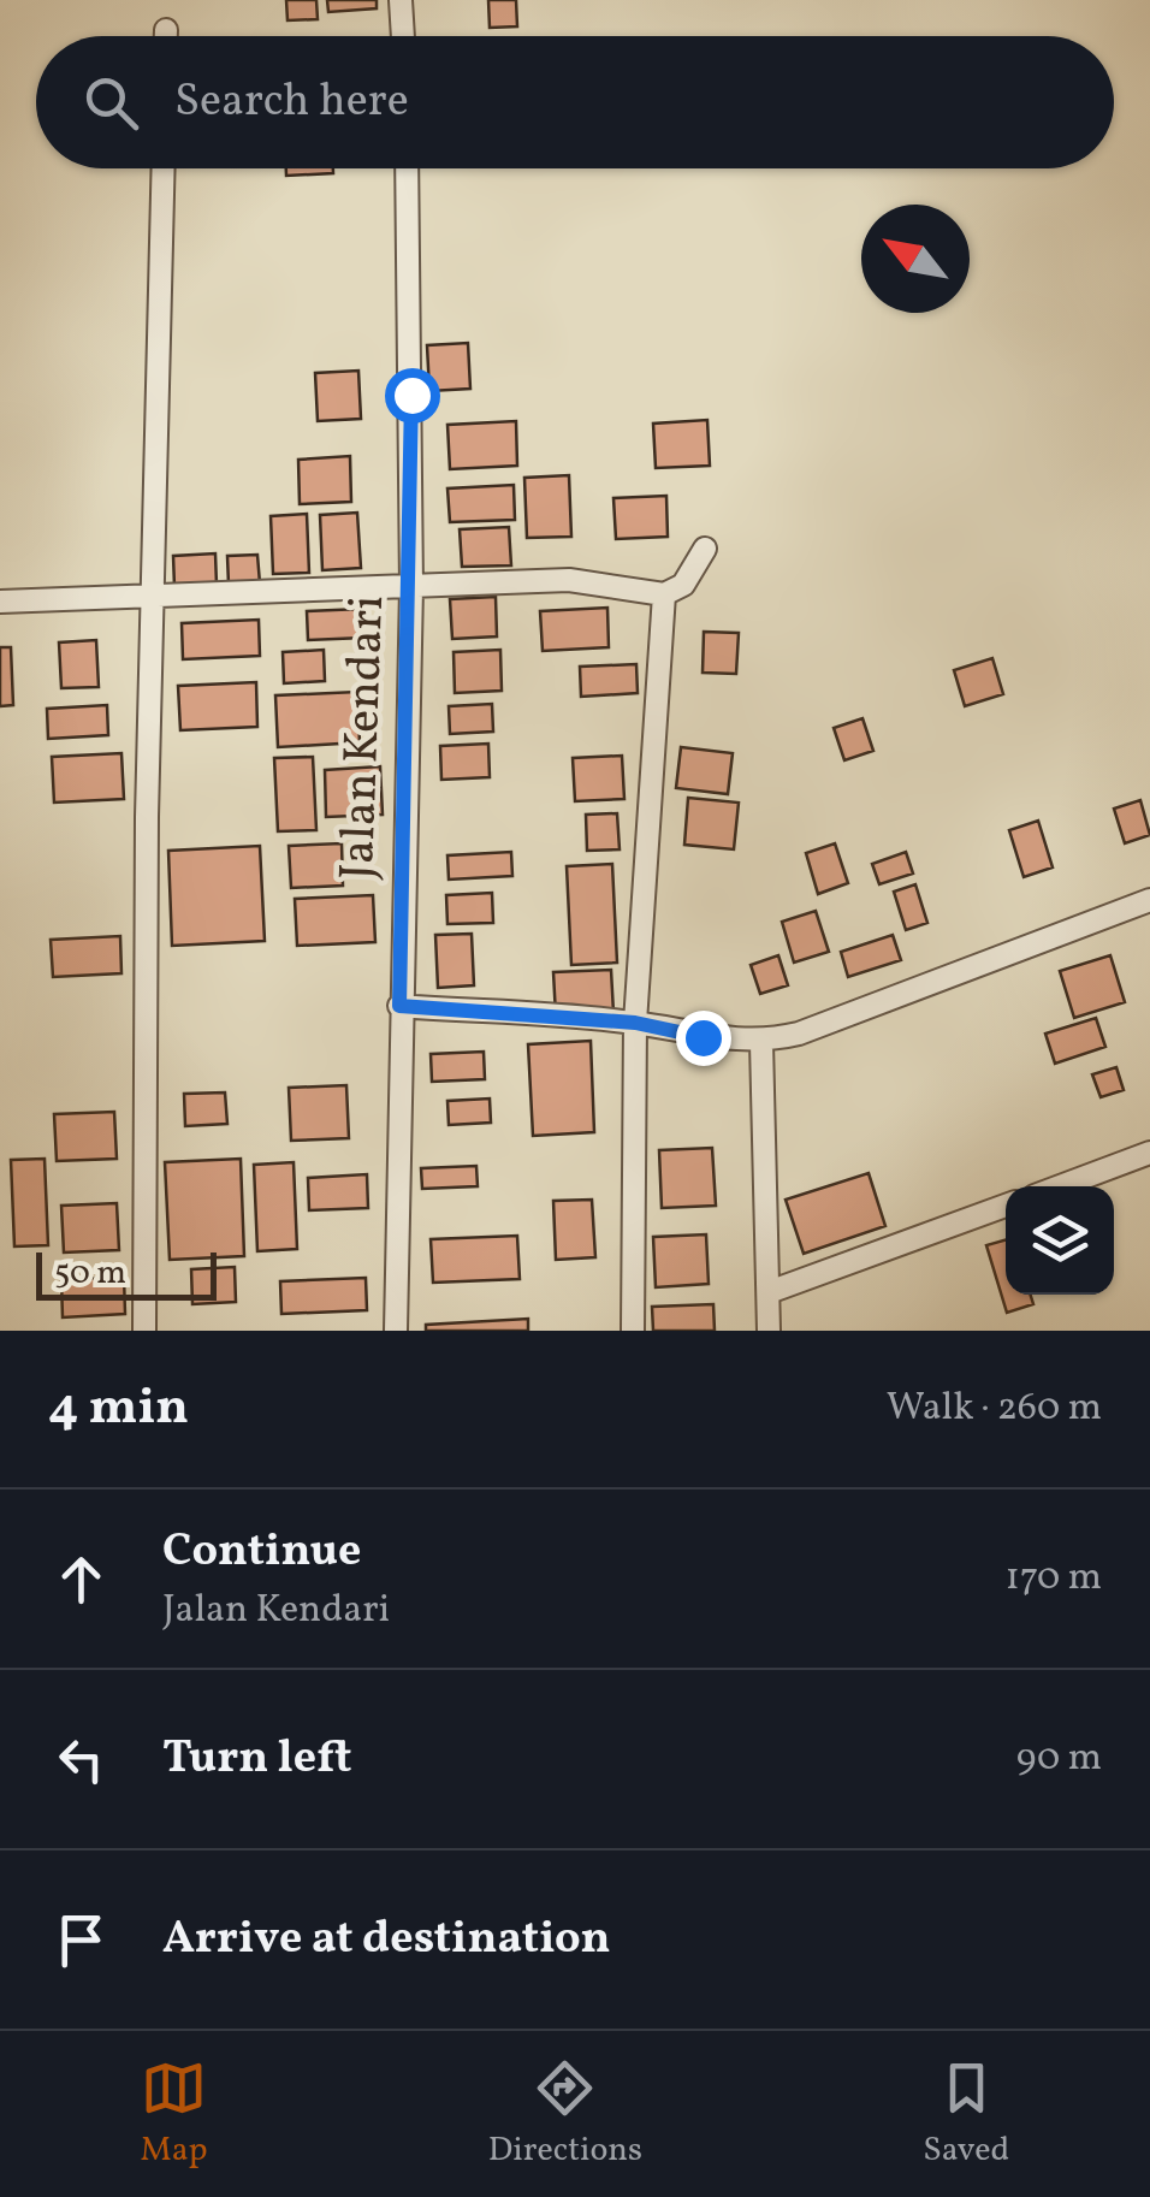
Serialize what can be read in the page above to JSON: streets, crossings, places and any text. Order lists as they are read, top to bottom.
{
  "streets": {
    "street": ["Jalan Kendari"]
  },
  "scale_bar": "50 m",
  "north": "top left",
  "page": {
    "search": "Search here",
    "scale": "50 m",
    "heading": ["4 min", "Walk · 260 m"],
    "list": [
      ["Continue", "Jalan Kendari", "170 m"],
      ["Turn left", "90 m"],
      "Arrive at destination"
    ],
    "nav": ["Map", "Directions", "Saved"]
  }
}
